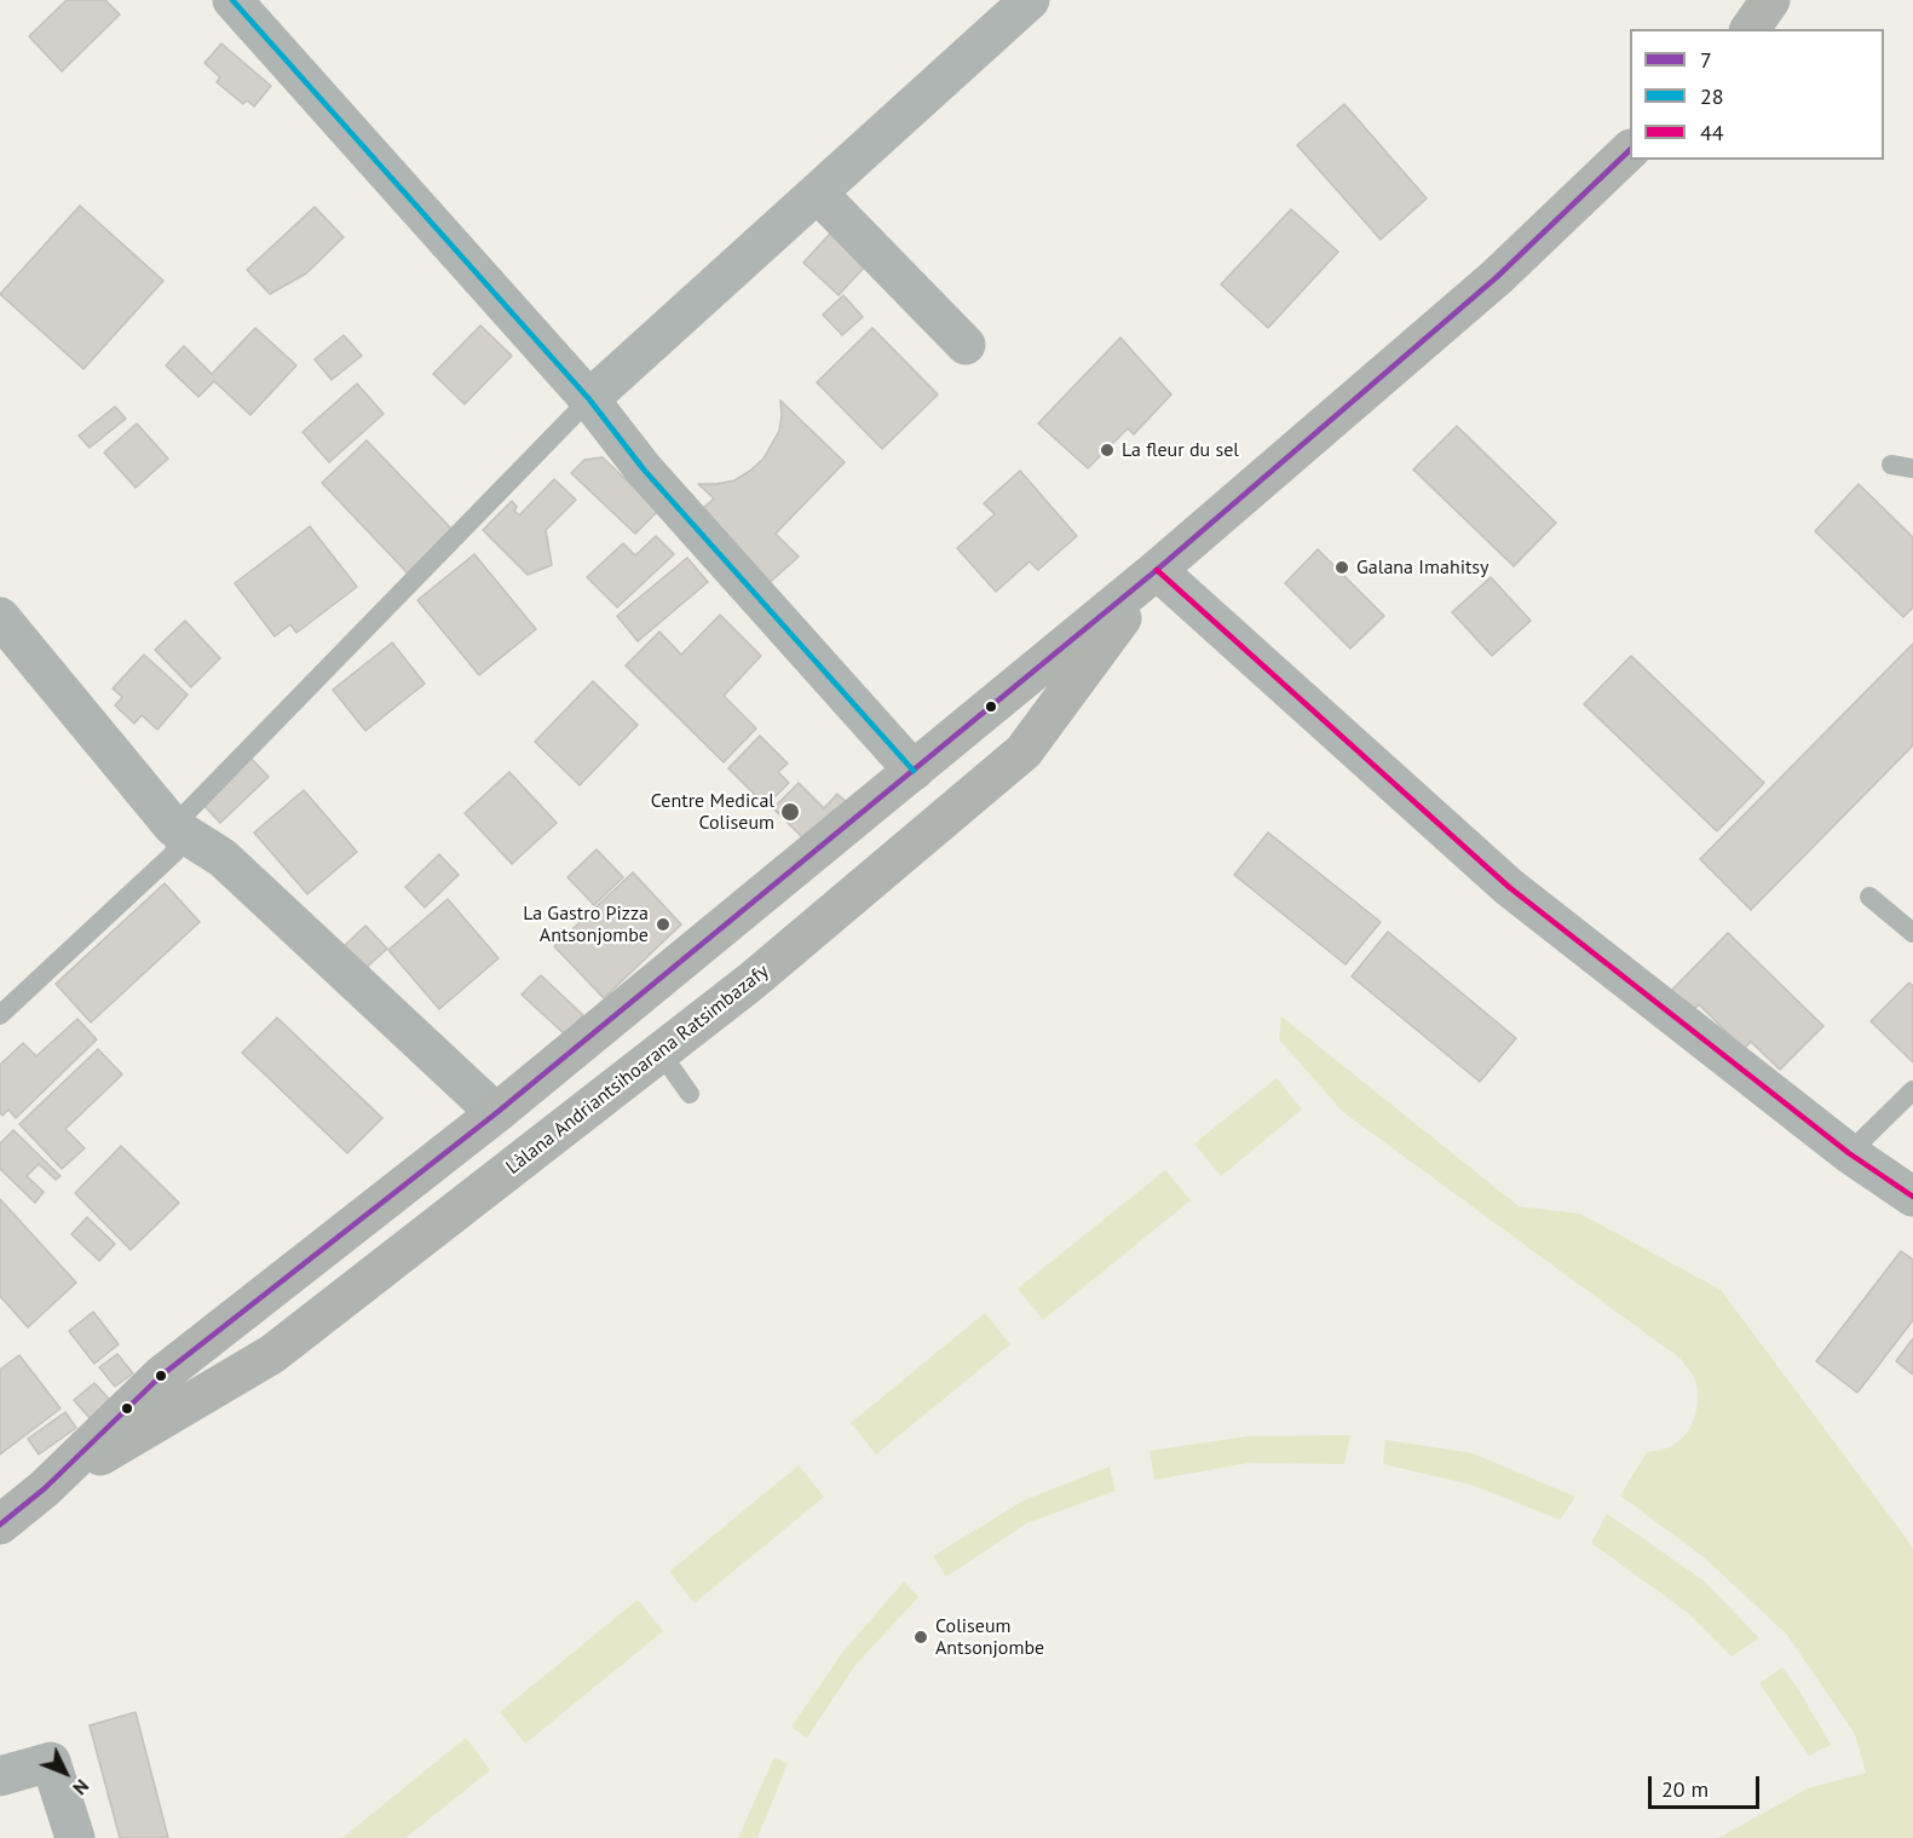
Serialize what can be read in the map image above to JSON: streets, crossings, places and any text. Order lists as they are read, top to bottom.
{
  "streets": {
    "main road": ["Làlana Andriantsihoarana Ratsimbazafy"]
  },
  "places": [
    "La fleur du sel",
    "Galana Imahitsy",
    "Centre Medical Coliseum",
    "La Gastro Pizza Antsonjombe",
    "Coliseum Antsonjombe"
  ],
  "lines": ["transit line 28", "transit line 7", "transit line 44"],
  "legend": ["7", "28", "44"],
  "scale_bar": "20 m",
  "north": "bottom right"
}
